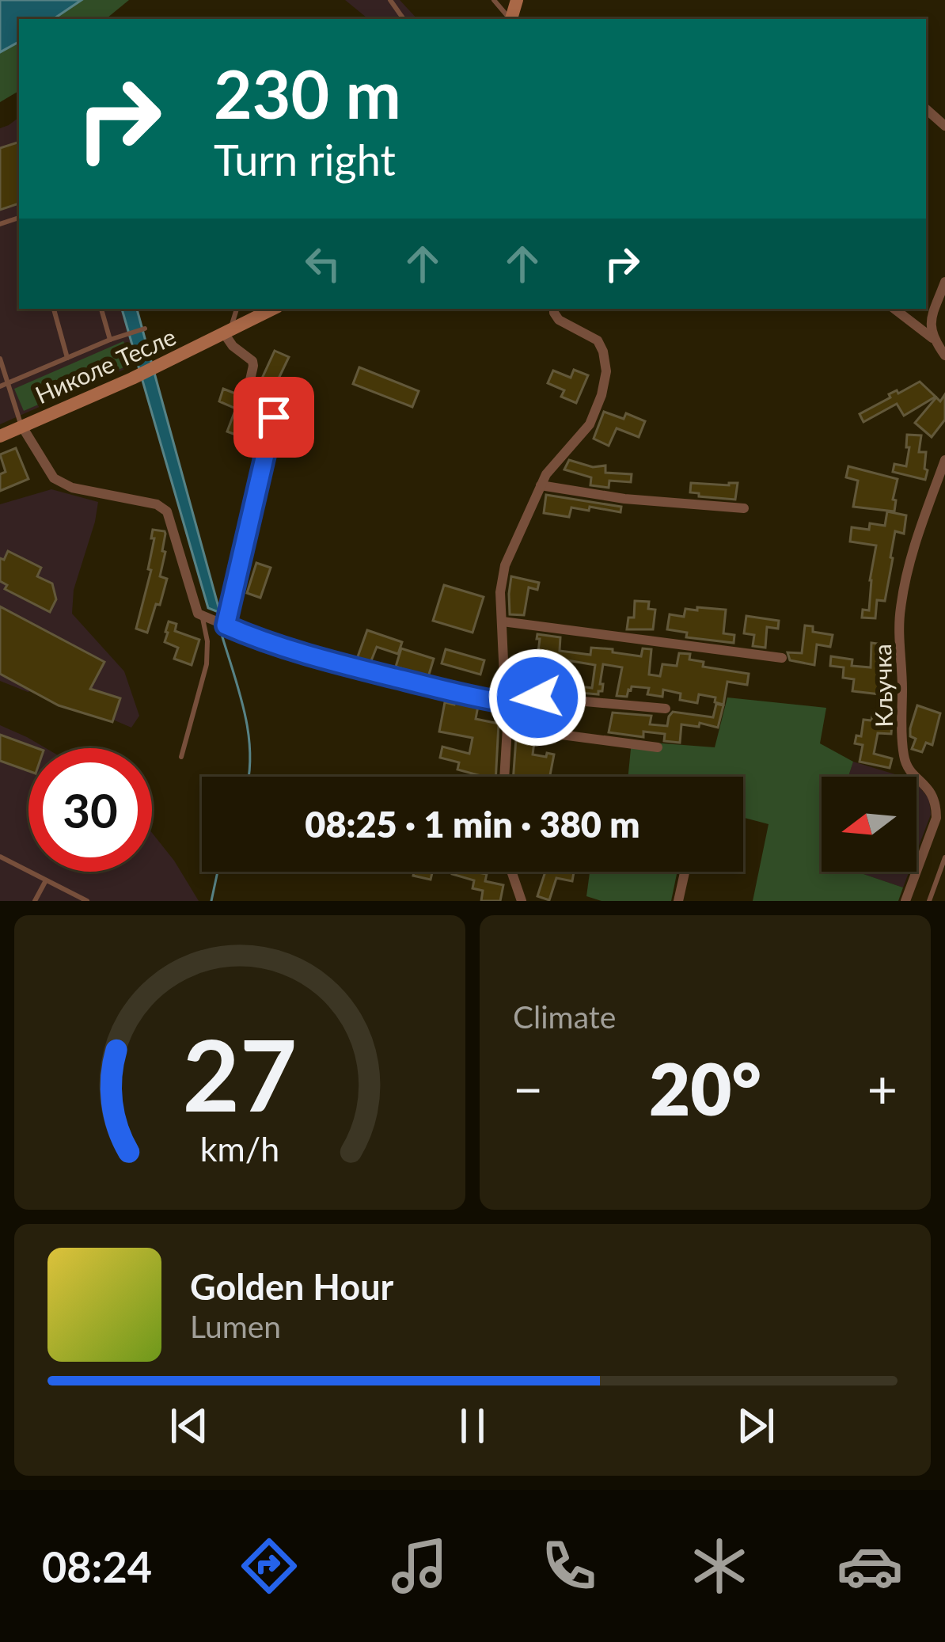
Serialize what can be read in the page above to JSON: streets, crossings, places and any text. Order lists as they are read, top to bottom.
{
  "streets": {
    "street": ["Николе Тесле", "Кључка"]
  },
  "north": "left",
  "page": {
    "turn": ["230 m", "Turn right"],
    "limit": "30",
    "trip": "08:25 · 1 min · 380 m",
    "tile": "Climate",
    "heat": ["−", "20°", "+"],
    "song": ["Golden Hour", "Lumen"],
    "tabs": "08:24",
    "gauge": ["27", "km/h"]
  }
}
